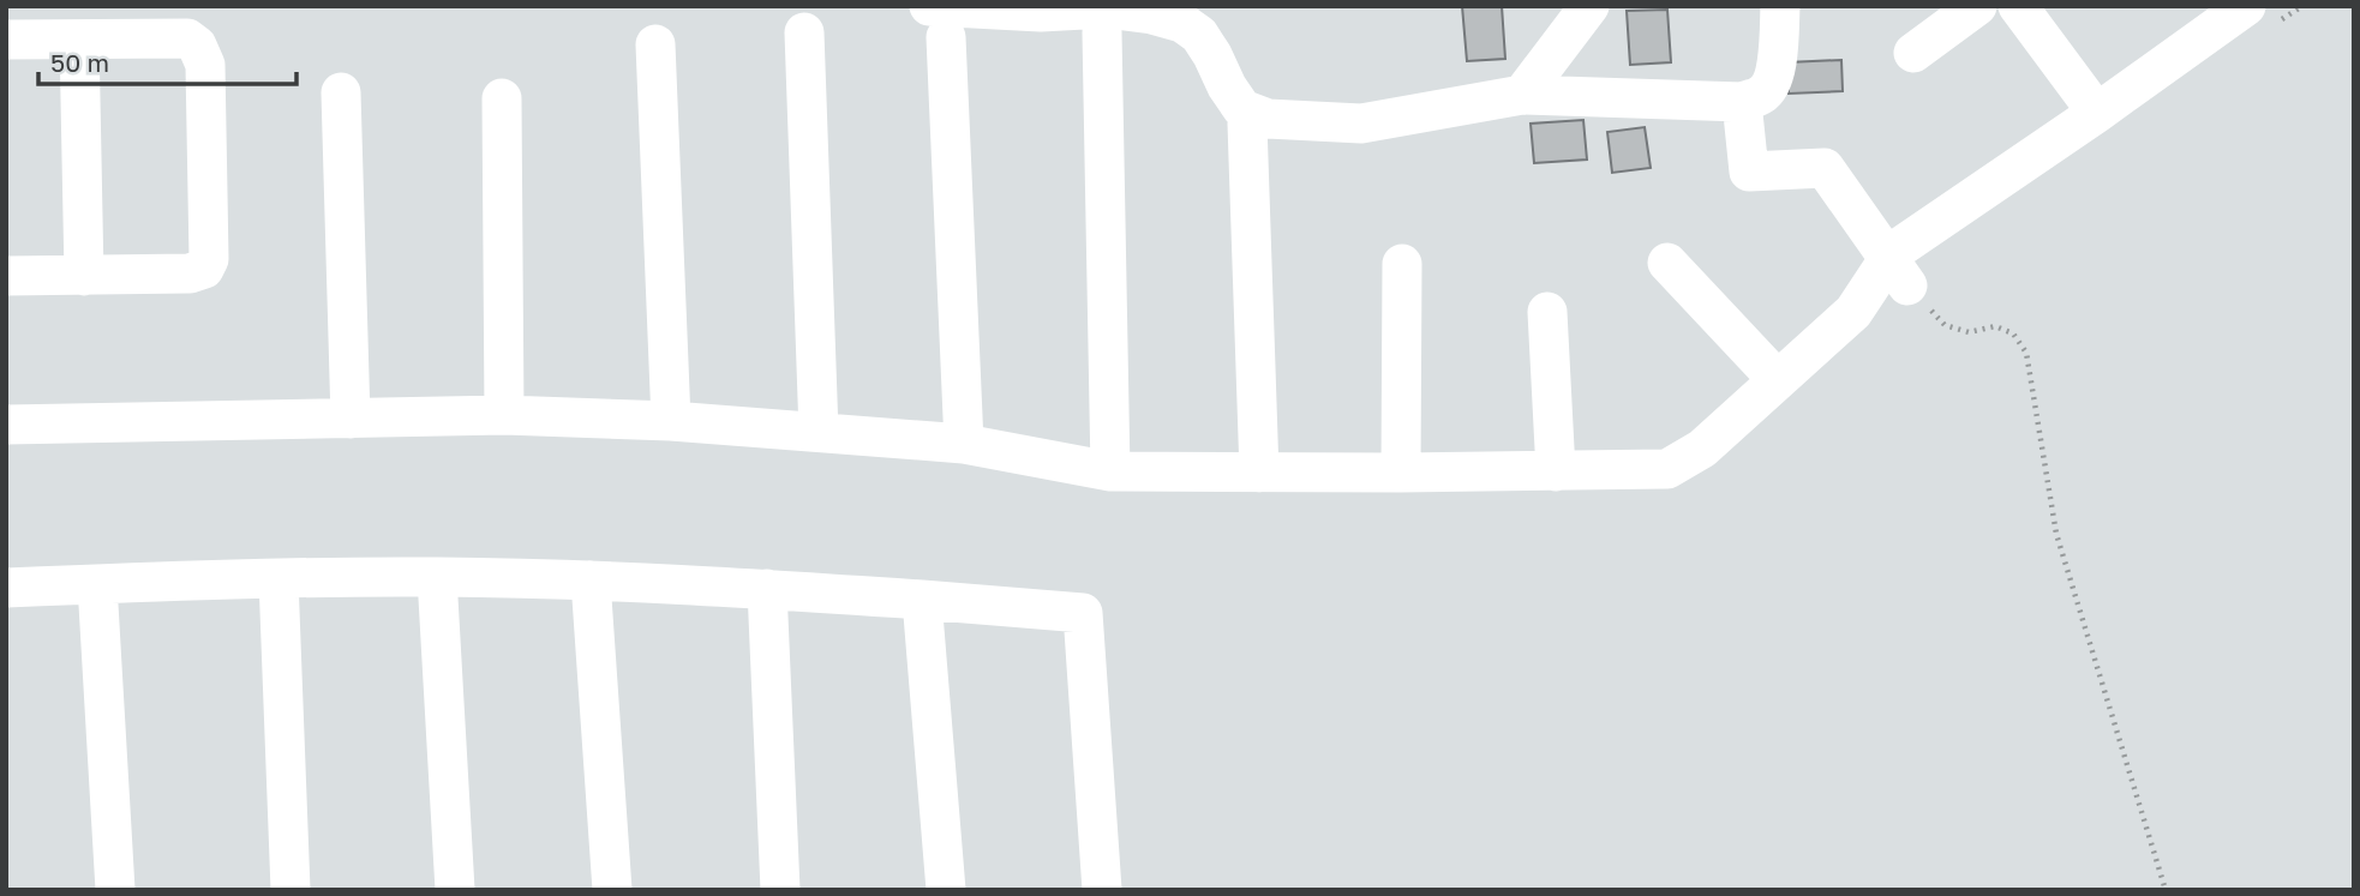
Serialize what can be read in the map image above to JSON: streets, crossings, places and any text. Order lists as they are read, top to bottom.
{
  "scale_bar": "50 m"
}
